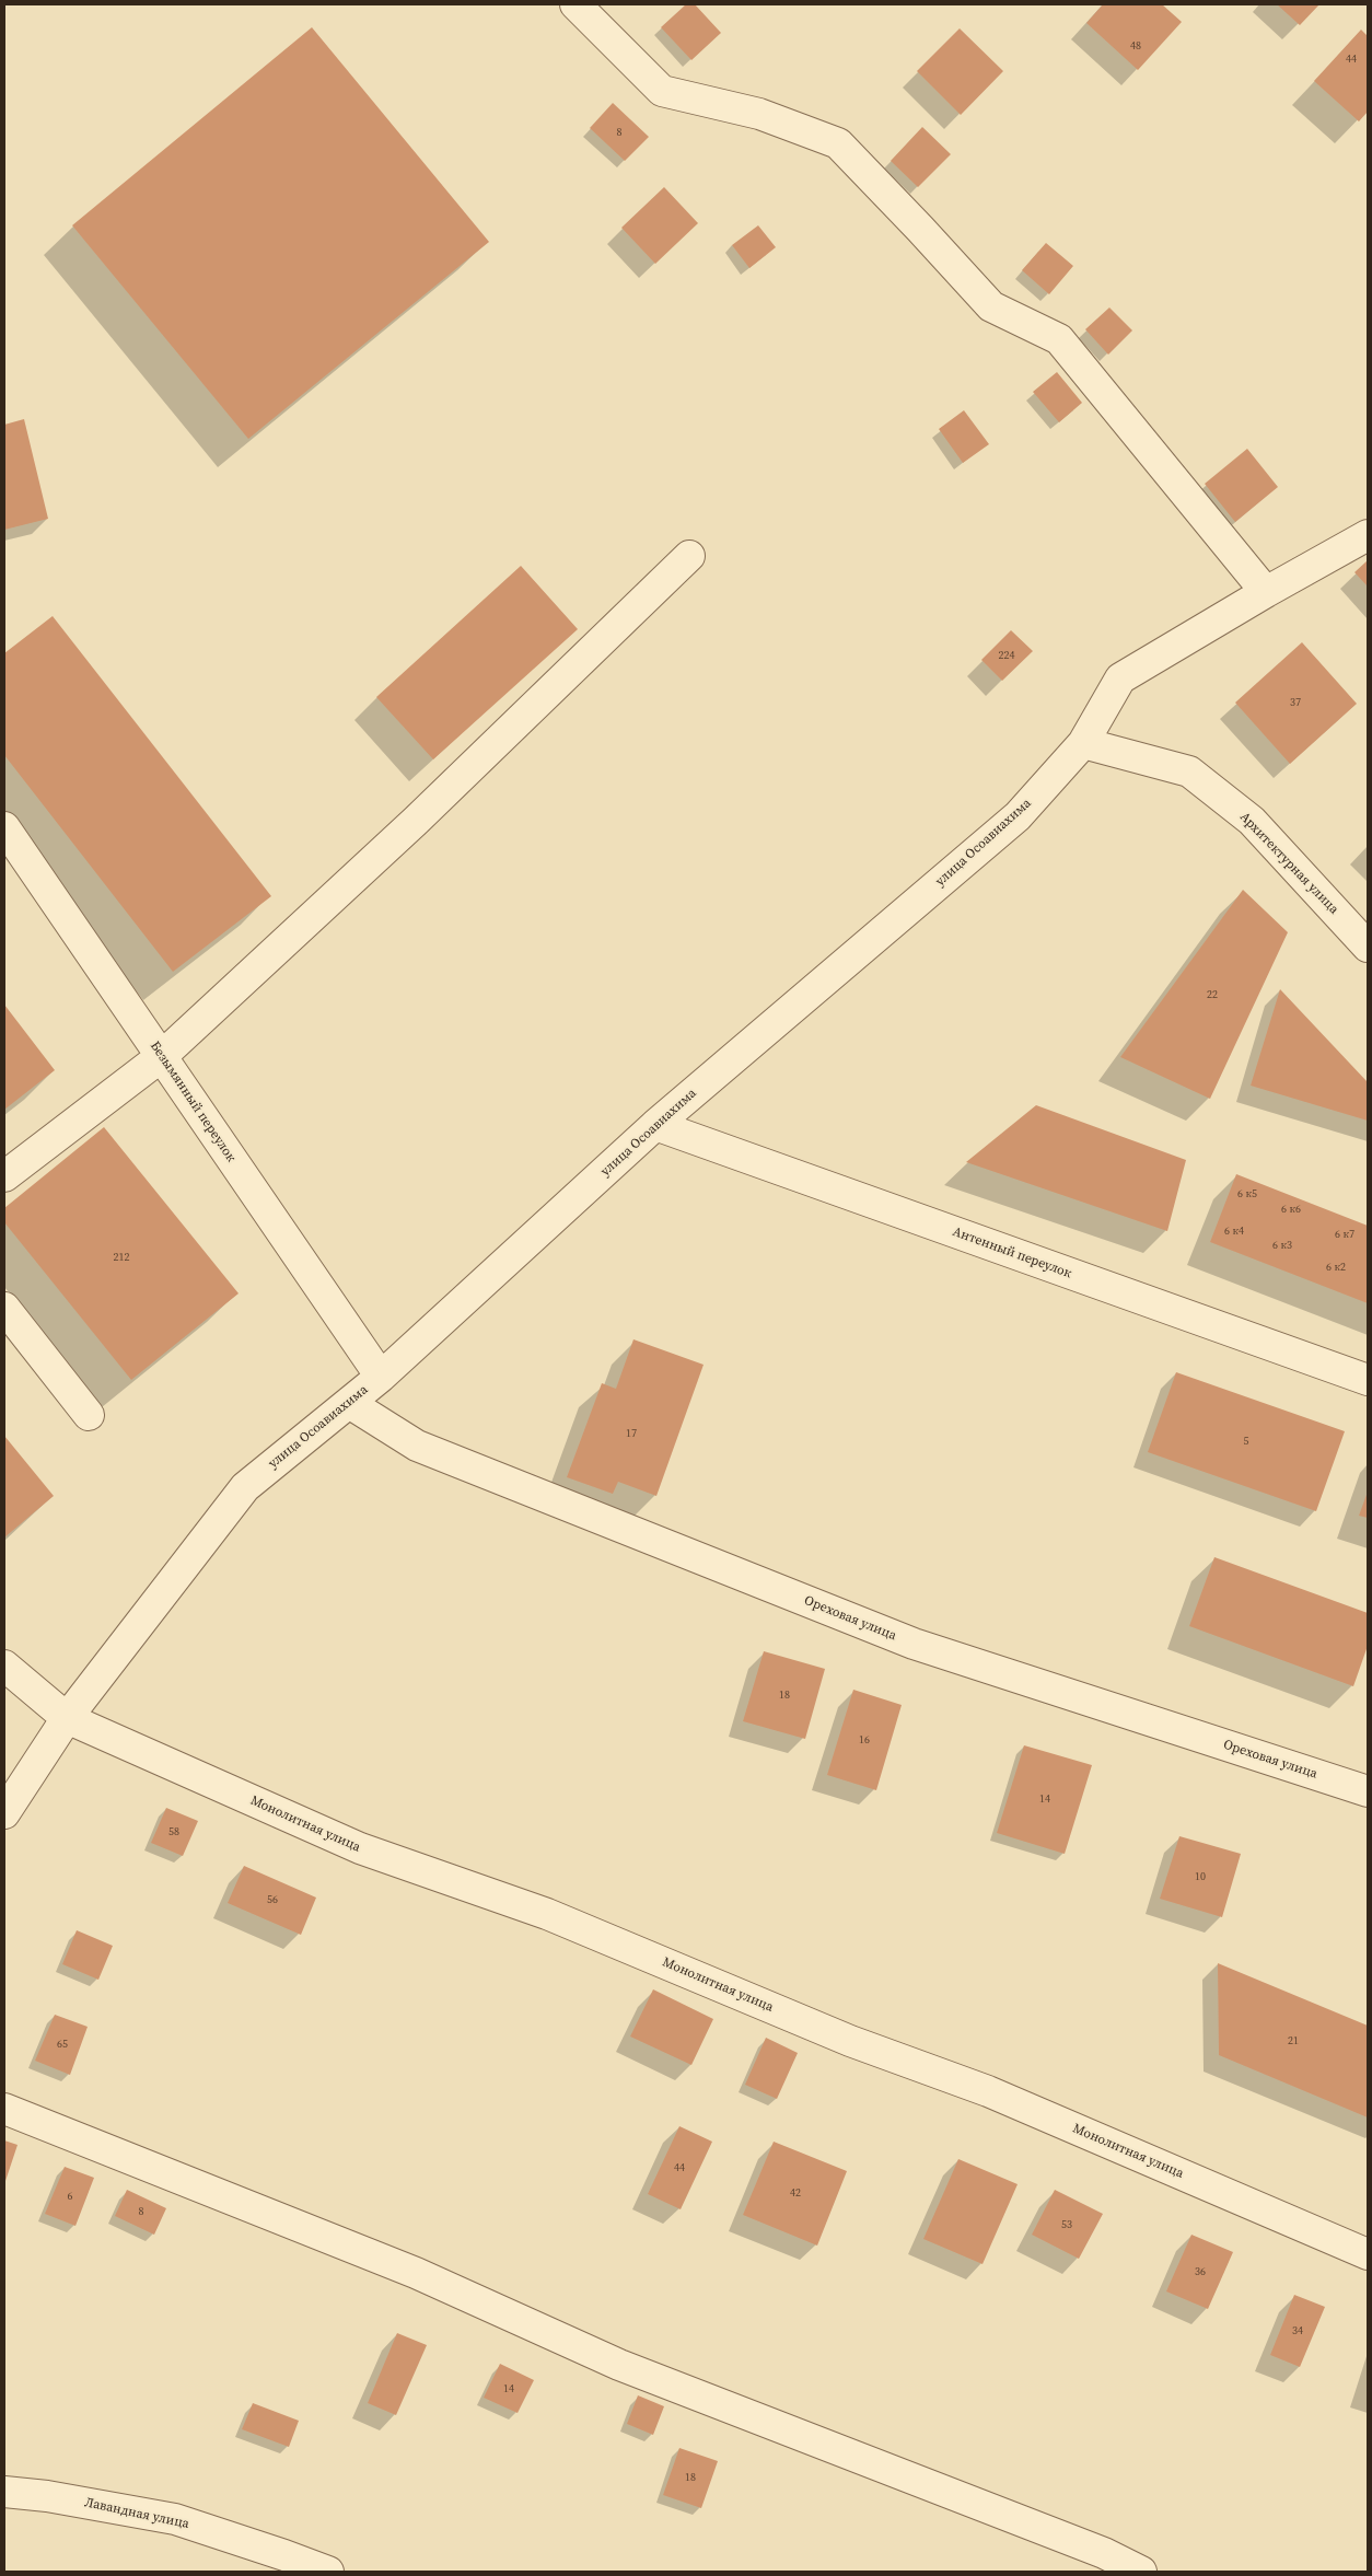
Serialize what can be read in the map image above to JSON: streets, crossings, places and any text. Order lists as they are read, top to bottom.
{
  "streets": {
    "street": [
      "улица Осоавиахима",
      "Архитектурная улица",
      "Безымянный переулок",
      "Антенный переулок",
      "Ореховая улица",
      "Монолитная улица",
      "Лавандная улица"
    ]
  },
  "crossings": [
    ["улица Осоавиахима", "Архитектурная улица"],
    ["улица Осоавиахима", "Безымянный переулок"],
    ["улица Осоавиахима", "Антенный переулок"],
    ["улица Осоавиахима", "Ореховая улица"],
    ["улица Осоавиахима", "Монолитная улица"]
  ],
  "house_numbers": [
    "48",
    "44",
    "8",
    "224",
    "37",
    "22",
    "6 к5",
    "6 к6",
    "6 к4",
    "6 к7",
    "6 к3",
    "212",
    "6 к2",
    "17",
    "5",
    "18",
    "16",
    "14",
    "58",
    "10",
    "56",
    "21",
    "65",
    "44",
    "42",
    "6",
    "8",
    "53",
    "36",
    "34",
    "14",
    "18"
  ]
}
